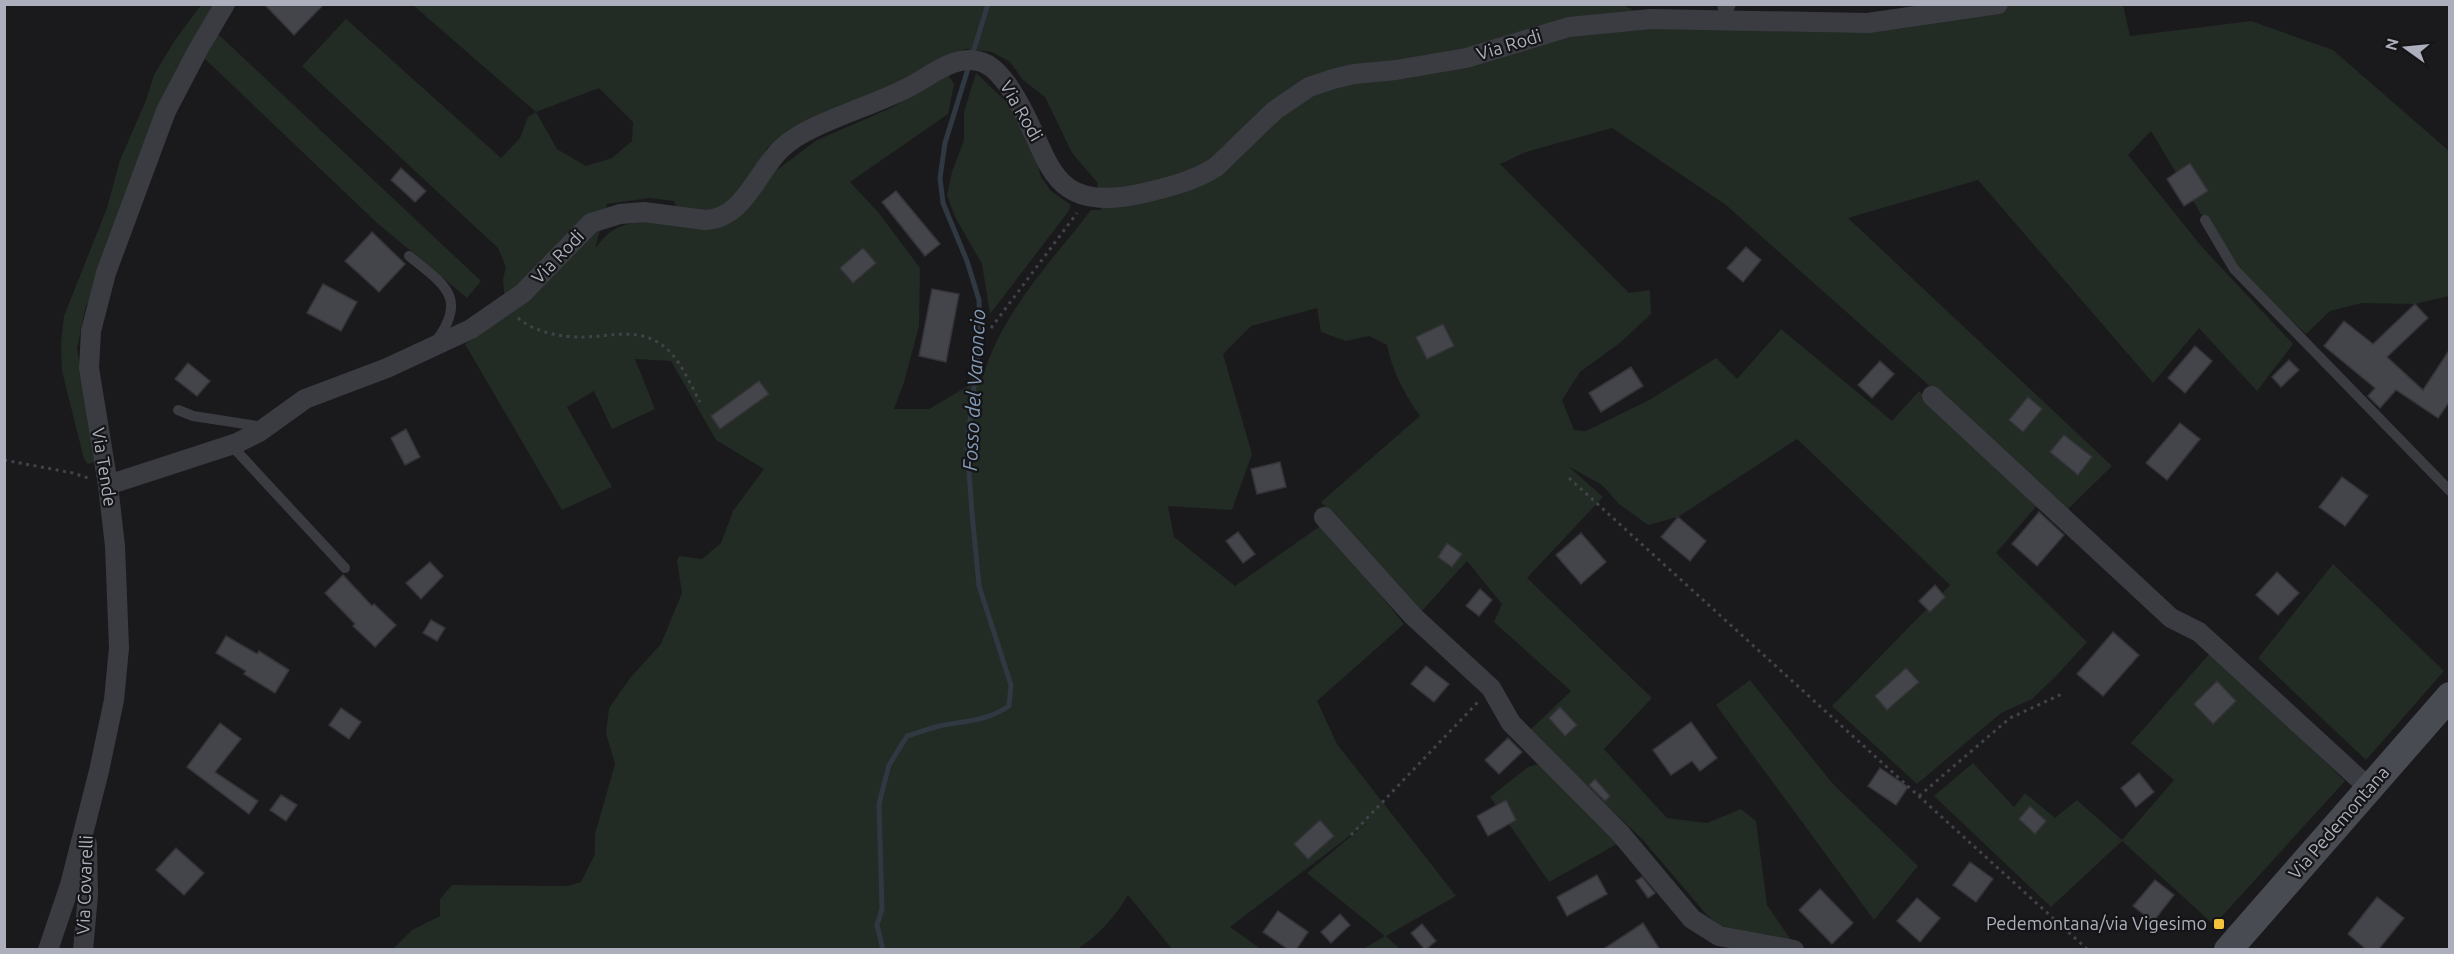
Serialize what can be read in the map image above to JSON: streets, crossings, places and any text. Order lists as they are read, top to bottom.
{
  "streets": {
    "street": [
      "Via Rodi",
      "Via Tende",
      "Via Pedemontana",
      "Via Covarelli"
    ]
  },
  "crossings": [
    ["Via Rodi", "Via Tende"],
    ["Via Tende", "Via Covarelli"]
  ],
  "water": ["Fosso del Varoncio"],
  "places": {
    "transit": ["Pedemontana/via Vigesimo"]
  },
  "north": "left"
}
